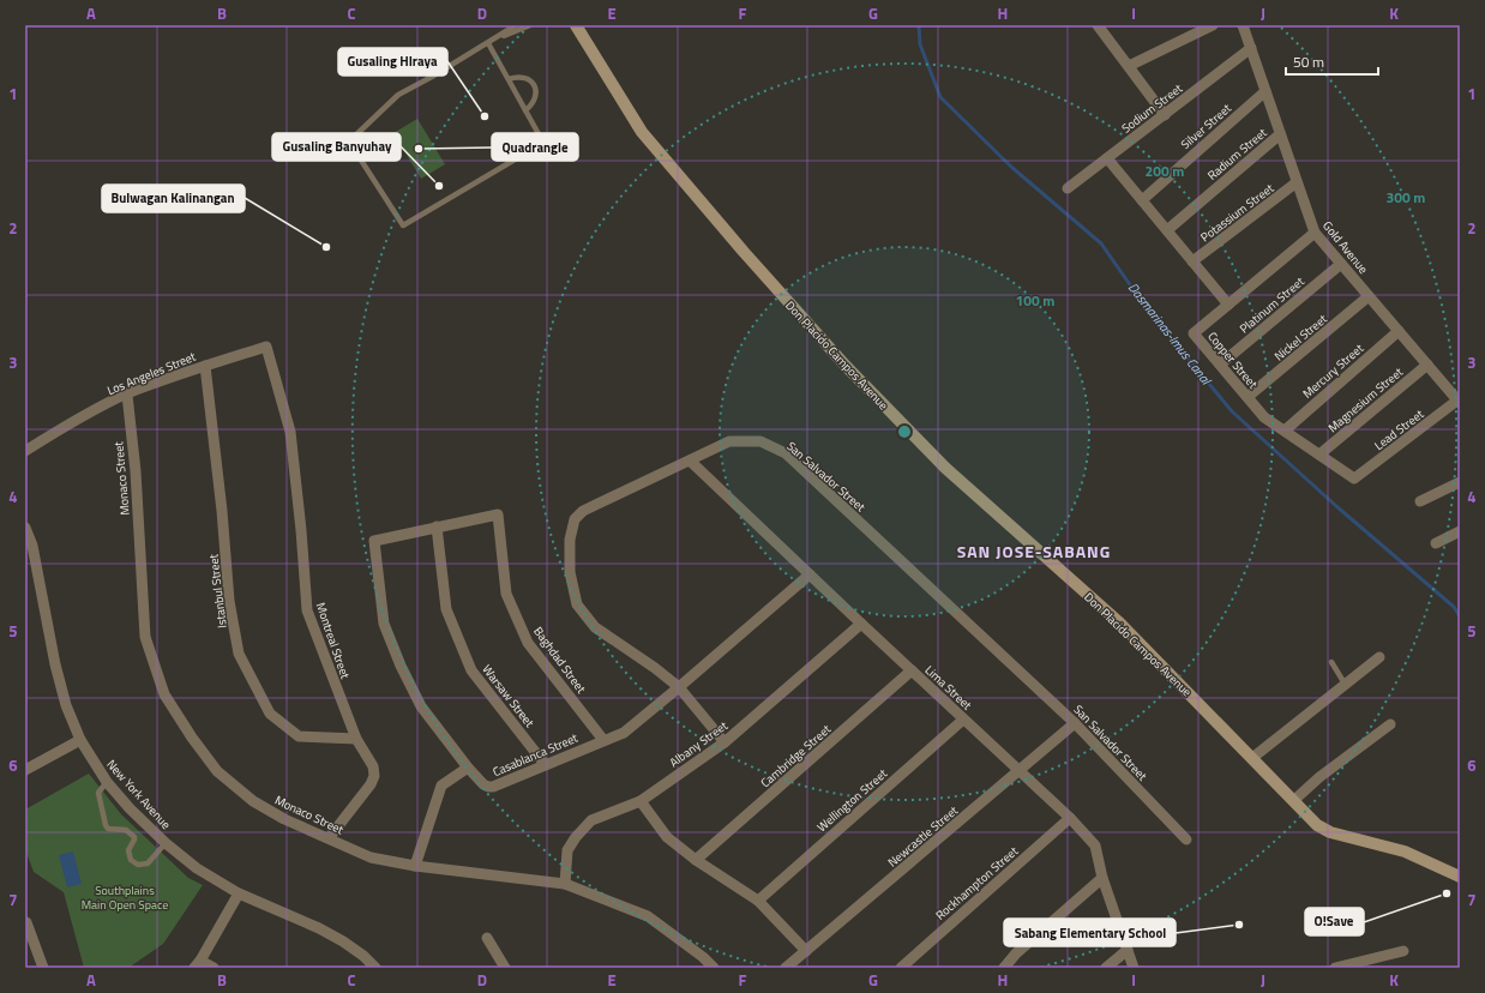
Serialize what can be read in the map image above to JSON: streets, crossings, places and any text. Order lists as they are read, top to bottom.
{
  "streets": {
    "main road": ["Don Placido Campos Avenue"],
    "street": [
      "Sodium Street",
      "Silver Street",
      "Radium Street",
      "Potassium Street",
      "Gold Avenue",
      "Platinum Street",
      "Nickel Street",
      "Copper Street",
      "Mercury Street",
      "Los Angeles Street",
      "Magnesium Street",
      "Lead Street",
      "San Salvador Street",
      "Monaco Street",
      "Istanbul Street",
      "Montreal Street",
      "Baghdad Street",
      "Lima Street",
      "Warsaw Street",
      "Albany Street",
      "Casablanca Street",
      "Cambridge Street",
      "New York Avenue",
      "Wellington Street",
      "Newcastle Street",
      "Rockhampton Street"
    ]
  },
  "crossings": [
    ["Sodium Street", "Gold Avenue"],
    ["Silver Street", "Gold Avenue"],
    ["Radium Street", "Gold Avenue"],
    ["Potassium Street", "Gold Avenue"],
    ["Gold Avenue", "Platinum Street"],
    ["Gold Avenue", "Nickel Street"],
    ["Gold Avenue", "Copper Street"],
    ["Gold Avenue", "Mercury Street"],
    ["Gold Avenue", "Magnesium Street"],
    ["Gold Avenue", "Lead Street"],
    ["Platinum Street", "Copper Street"],
    ["Nickel Street", "Copper Street"],
    ["Copper Street", "Mercury Street"],
    ["Copper Street", "Magnesium Street"],
    ["Copper Street", "Lead Street"],
    ["Los Angeles Street", "Monaco Street"],
    ["Los Angeles Street", "Istanbul Street"],
    ["Los Angeles Street", "Montreal Street"],
    ["San Salvador Street", "Lima Street"],
    ["San Salvador Street", "Albany Street"],
    ["San Salvador Street", "Casablanca Street"],
    ["San Salvador Street", "Newcastle Street"],
    ["Monaco Street", "Montreal Street"],
    ["Monaco Street", "Albany Street"],
    ["Istanbul Street", "Montreal Street"],
    ["Baghdad Street", "Warsaw Street"],
    ["Baghdad Street", "Casablanca Street"],
    ["Lima Street", "Albany Street"],
    ["Lima Street", "Casablanca Street"],
    ["Lima Street", "Cambridge Street"],
    ["Lima Street", "Wellington Street"],
    ["Lima Street", "Newcastle Street"],
    ["Lima Street", "Rockhampton Street"],
    ["Warsaw Street", "Casablanca Street"]
  ],
  "districts": ["SAN JOSE-SABANG"],
  "water": ["Dasmarinas-Imus Canal"],
  "parks": ["Southplains Main Open Space"],
  "places": [
    "Gusaling HIraya",
    "Quadrangle",
    "Gusaling Banyuhay",
    "Bulwagan Kalinangan",
    "O!Save",
    "Sabang Elementary School"
  ],
  "scale_bar": "50 m",
  "grid": {
    "columns": [
      "A",
      "B",
      "C",
      "D",
      "E",
      "F",
      "G",
      "H",
      "I",
      "J",
      "K"
    ],
    "rows": [
      "1",
      "2",
      "3",
      "4",
      "5",
      "6",
      "7"
    ]
  },
  "rings": ["200 m", "300 m", "100 m"]
}
